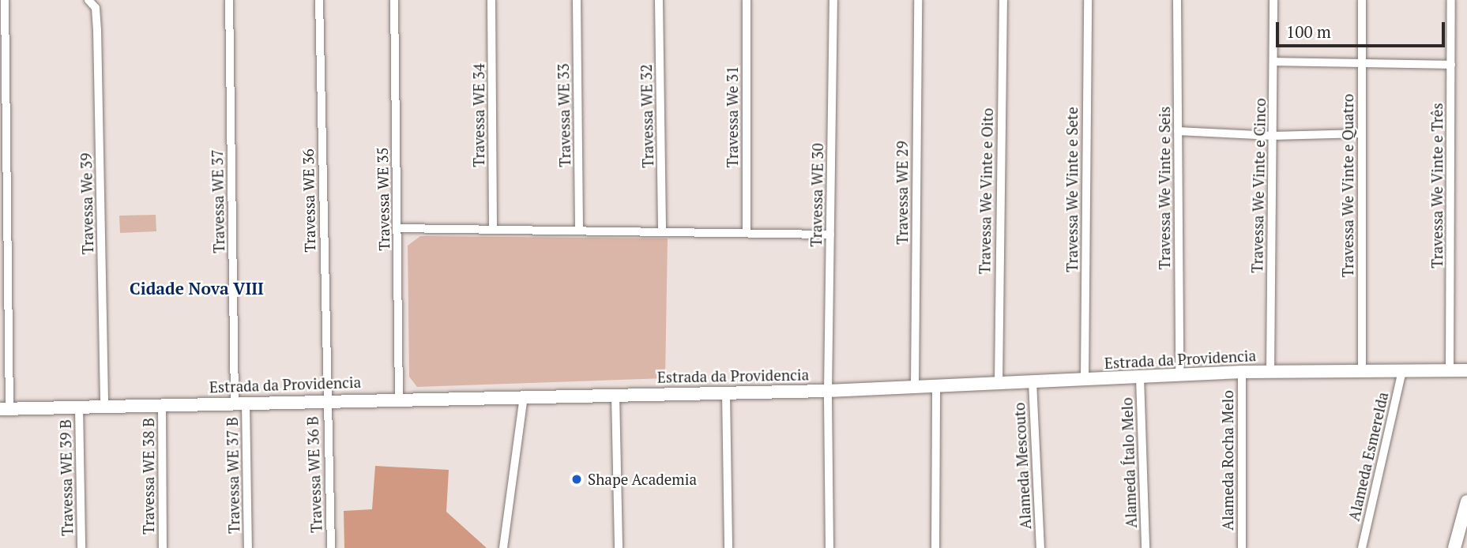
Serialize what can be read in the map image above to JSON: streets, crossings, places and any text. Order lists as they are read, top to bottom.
{
  "streets": {
    "main road": ["Estrada da Providencia"],
    "street": [
      "Travessa WE 34",
      "Travessa WE 33",
      "Travessa WE 32",
      "Travessa We 31",
      "Travessa We Vinte e Cinco",
      "Travessa We Vinte e Quatro",
      "Travessa We Vinte e Três",
      "Travessa We Vinte e Seis",
      "Travessa We Vinte e Sete",
      "Travessa We Vinte e Oito",
      "Travessa WE 29",
      "Travessa WE 30",
      "Travessa WE 35",
      "Travessa WE 36",
      "Travessa WE 37",
      "Travessa We 39",
      "Alameda Esmerelda",
      "Alameda Rocha Melo",
      "Alameda Ítalo Melo",
      "Alameda Mescouto",
      "Travessa WE 36 B",
      "Travessa WE 37 B",
      "Travessa WE 38 B",
      "Travessa WE 39 B"
    ]
  },
  "crossings": [
    ["Travessa We Vinte e Cinco", "Estrada da Providencia"],
    ["Travessa We Vinte e Quatro", "Estrada da Providencia"],
    ["Travessa We Vinte e Três", "Estrada da Providencia"],
    ["Travessa We Vinte e Seis", "Estrada da Providencia"],
    ["Travessa We Vinte e Sete", "Estrada da Providencia"],
    ["Travessa We Vinte e Oito", "Estrada da Providencia"],
    ["Travessa WE 29", "Estrada da Providencia"],
    ["Travessa WE 30", "Estrada da Providencia"],
    ["Travessa WE 35", "Estrada da Providencia"],
    ["Travessa WE 36", "Estrada da Providencia"],
    ["Travessa WE 36", "Travessa WE 36 B"],
    ["Travessa WE 37", "Estrada da Providencia"],
    ["Travessa WE 37", "Travessa WE 37 B"],
    ["Travessa We 39", "Estrada da Providencia"],
    ["Estrada da Providencia", "Alameda Esmerelda"],
    ["Estrada da Providencia", "Alameda Rocha Melo"],
    ["Estrada da Providencia", "Alameda Ítalo Melo"],
    ["Estrada da Providencia", "Alameda Mescouto"],
    ["Estrada da Providencia", "Travessa WE 36 B"],
    ["Estrada da Providencia", "Travessa WE 37 B"],
    ["Estrada da Providencia", "Travessa WE 38 B"],
    ["Estrada da Providencia", "Travessa WE 39 B"]
  ],
  "districts": ["Cidade Nova VIII"],
  "places": ["Shape Academia"],
  "scale_bar": "100 m"
}
